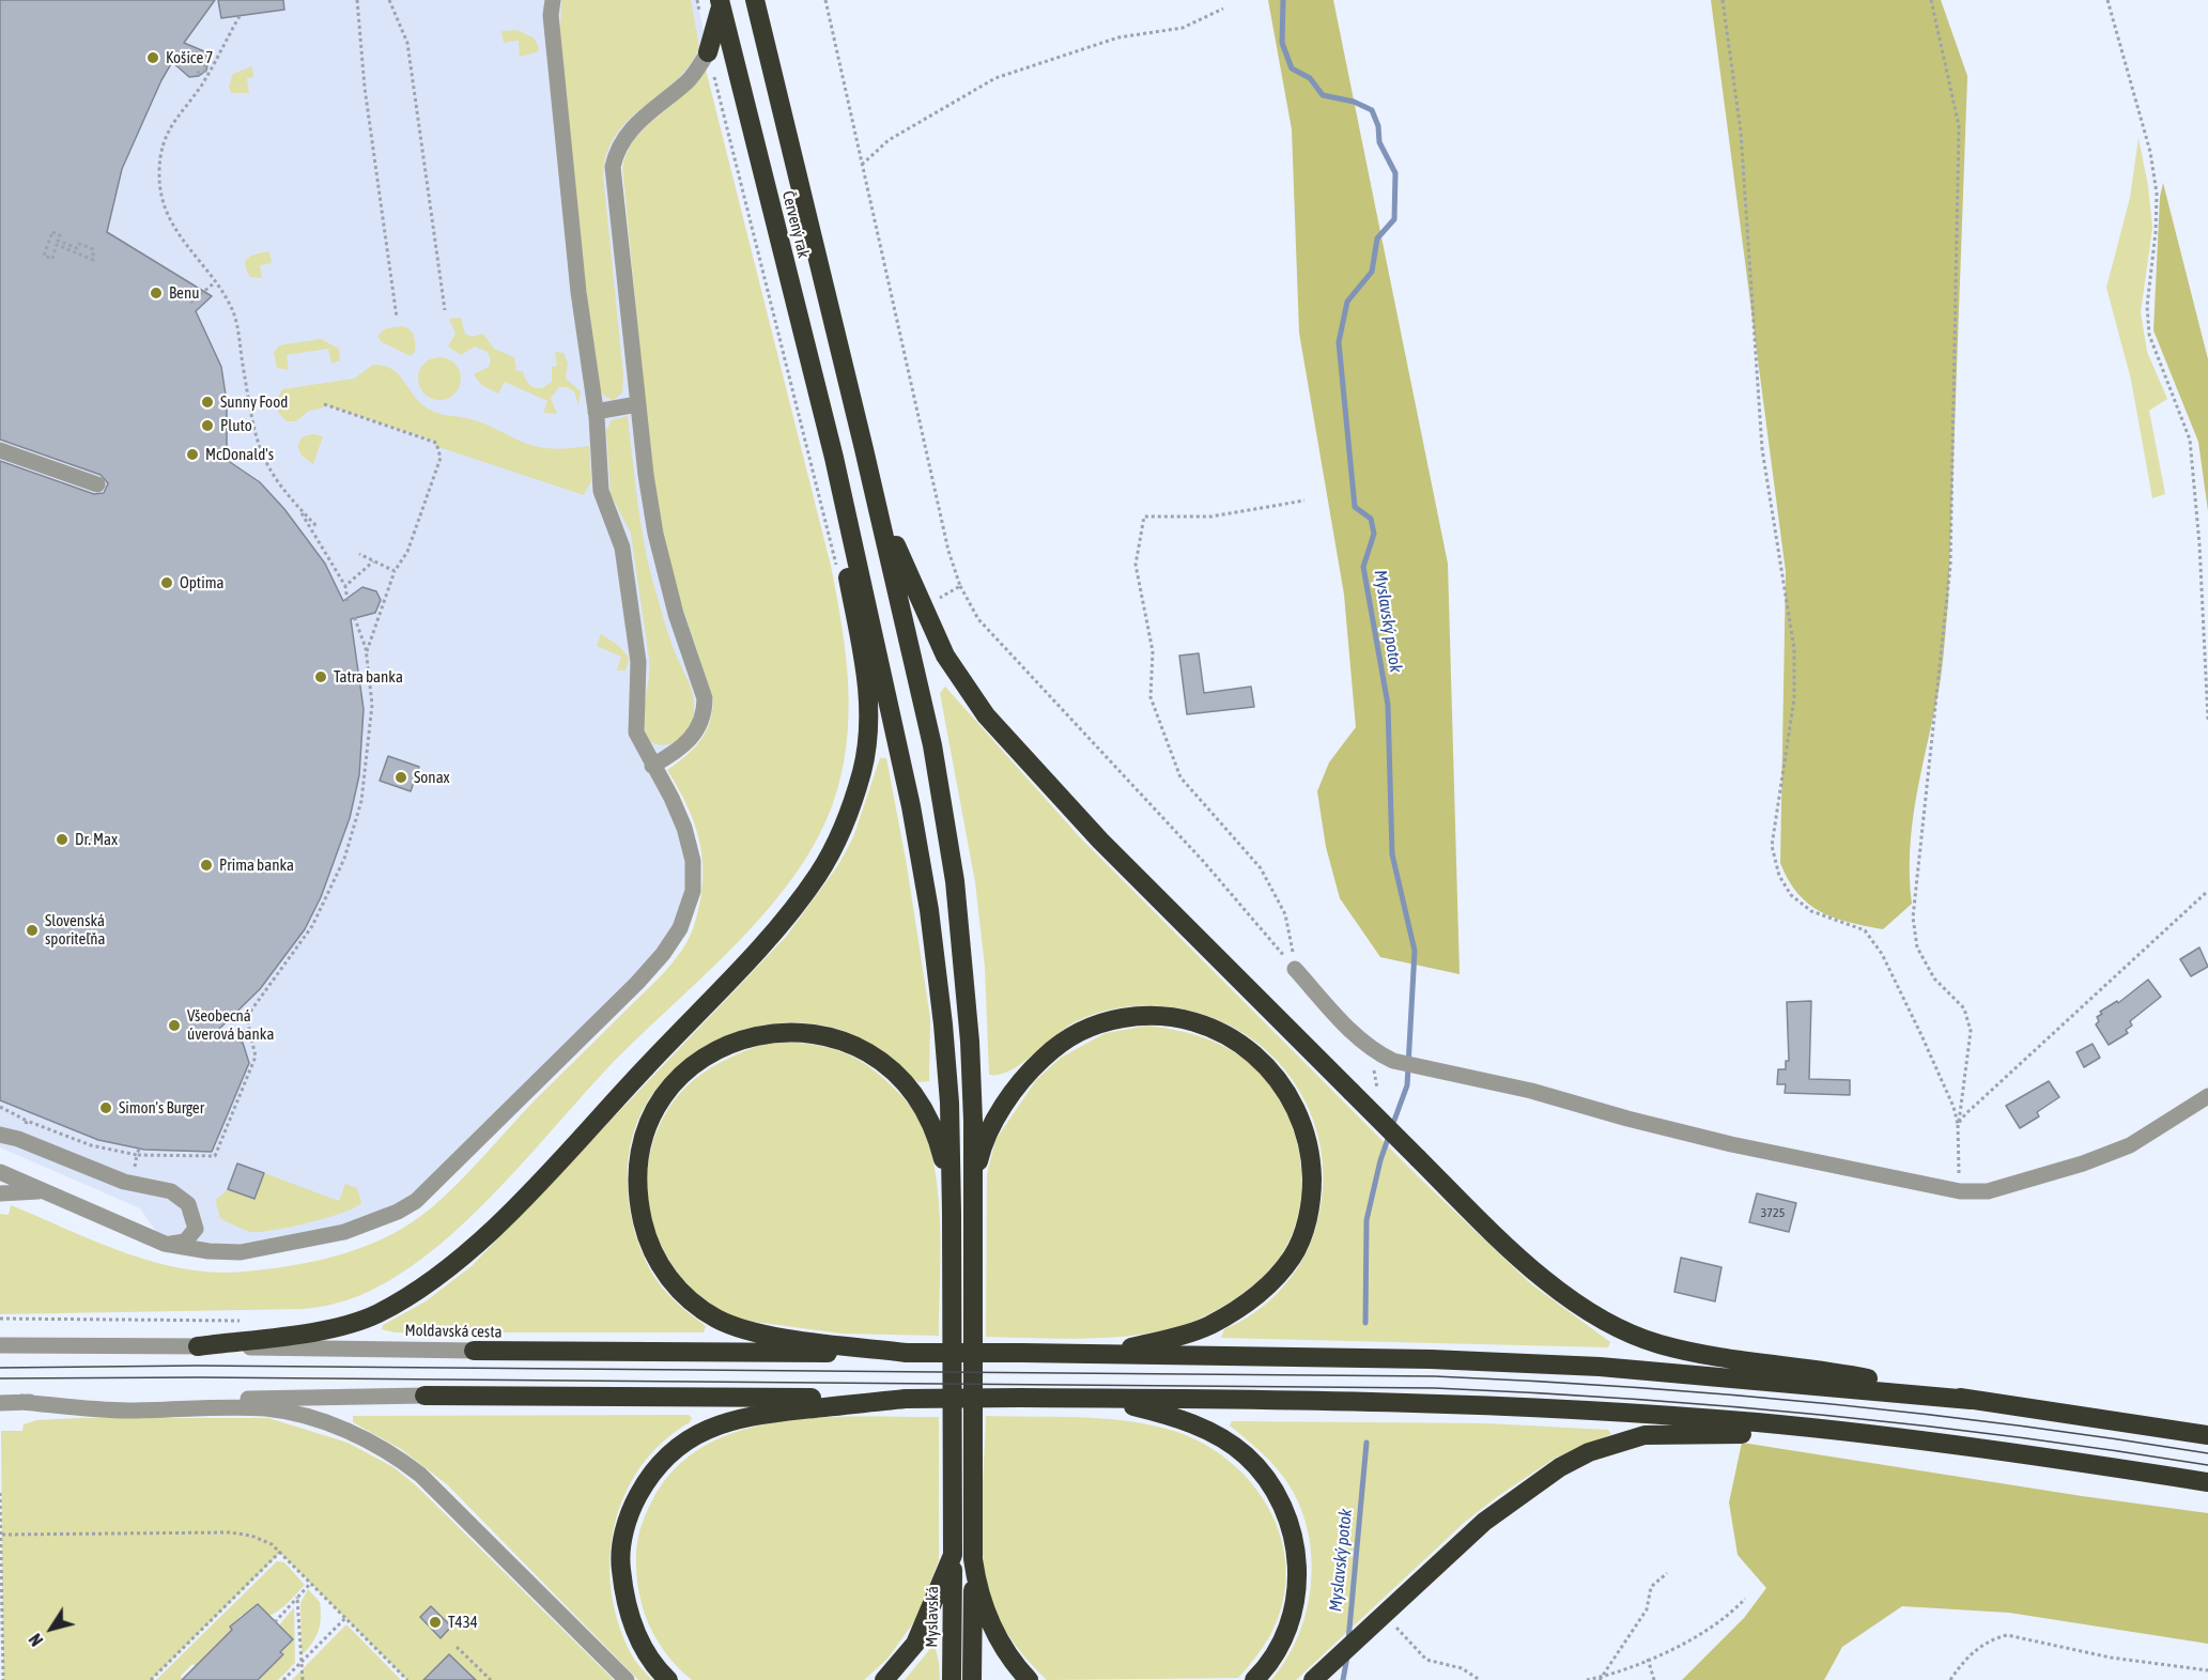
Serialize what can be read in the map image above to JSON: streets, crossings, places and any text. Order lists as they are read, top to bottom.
{
  "streets": {
    "highway": ["Červený rak", "Moldavská cesta", "Myslavská"]
  },
  "water": ["Myslavský potok"],
  "places": [
    "Košice 7",
    "Benu",
    "Sunny Food",
    "Pluto",
    "McDonald's",
    "Optima",
    "Tatra banka",
    "Sonax",
    "Dr. Max",
    "Prima banka",
    "Slovenská sporiteľňa",
    "Všeobecná úverová banka",
    "Simon's Burger",
    "T434"
  ],
  "house_numbers": ["3725"],
  "north": "bottom left"
}
